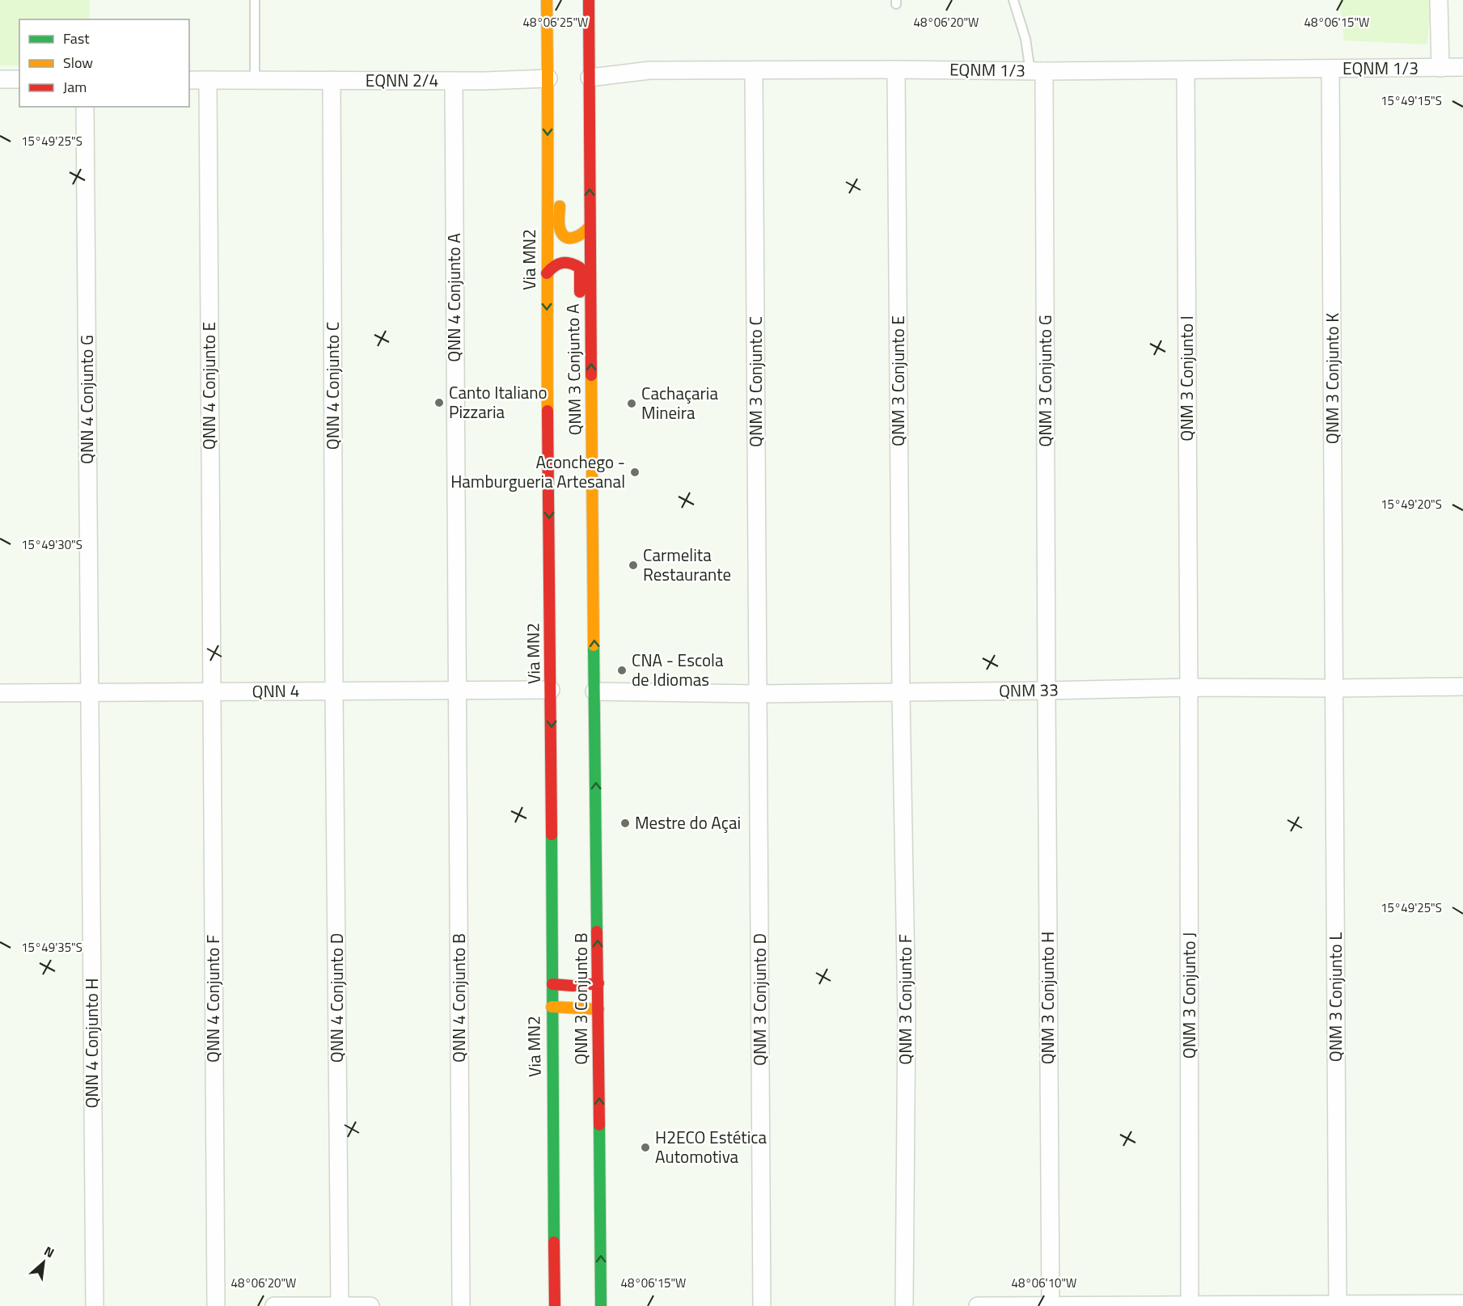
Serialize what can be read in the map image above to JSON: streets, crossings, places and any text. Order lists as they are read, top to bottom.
{
  "streets": {
    "main road": ["Via MN2", "QNM 3 Conjunto A", "QNM 3 Conjunto B"],
    "street": [
      "EQNM 1/3",
      "EQNN 2/4",
      "QNN 4 Conjunto A",
      "QNM 3 Conjunto I",
      "QNM 3 Conjunto K",
      "QNM 3 Conjunto E",
      "QNM 3 Conjunto G",
      "QNM 3 Conjunto C",
      "QNN 4 Conjunto E",
      "QNN 4 Conjunto C",
      "QNN 4 Conjunto G",
      "QNM 33",
      "QNN 4",
      "QNM 3 Conjunto J",
      "QNM 3 Conjunto L",
      "QNN 4 Conjunto D",
      "QNN 4 Conjunto B",
      "QNM 3 Conjunto H",
      "QNN 4 Conjunto F",
      "QNM 3 Conjunto D",
      "QNM 3 Conjunto F",
      "QNN 4 Conjunto H"
    ]
  },
  "crossings": [
    ["EQNM 1/3", "QNM 3 Conjunto A"],
    ["EQNM 1/3", "QNM 3 Conjunto I"],
    ["EQNM 1/3", "QNM 3 Conjunto K"],
    ["EQNM 1/3", "QNM 3 Conjunto E"],
    ["EQNM 1/3", "QNM 3 Conjunto G"],
    ["EQNM 1/3", "QNM 3 Conjunto C"],
    ["EQNN 2/4", "Via MN2"],
    ["EQNN 2/4", "QNN 4 Conjunto A"],
    ["EQNN 2/4", "QNN 4 Conjunto E"],
    ["EQNN 2/4", "QNN 4 Conjunto C"],
    ["Via MN2", "QNN 4"],
    ["QNN 4 Conjunto A", "QNN 4"],
    ["QNN 4 Conjunto A", "QNN 4 Conjunto B"],
    ["QNM 3 Conjunto A", "QNM 33"],
    ["QNM 3 Conjunto A", "QNM 3 Conjunto B"],
    ["QNM 3 Conjunto I", "QNM 33"],
    ["QNM 3 Conjunto I", "QNM 3 Conjunto J"],
    ["QNM 3 Conjunto K", "QNM 33"],
    ["QNM 3 Conjunto K", "QNM 3 Conjunto L"],
    ["QNM 3 Conjunto E", "QNM 33"],
    ["QNM 3 Conjunto E", "QNM 3 Conjunto F"],
    ["QNM 3 Conjunto G", "QNM 33"],
    ["QNM 3 Conjunto G", "QNM 3 Conjunto H"],
    ["QNM 3 Conjunto C", "QNM 33"],
    ["QNM 3 Conjunto C", "QNM 3 Conjunto D"],
    ["QNN 4 Conjunto E", "QNN 4"],
    ["QNN 4 Conjunto E", "QNN 4 Conjunto F"],
    ["QNN 4 Conjunto C", "QNN 4"],
    ["QNN 4 Conjunto C", "QNN 4 Conjunto D"],
    ["QNN 4 Conjunto G", "QNN 4"],
    ["QNN 4 Conjunto G", "QNN 4 Conjunto H"],
    ["QNM 33", "QNM 3 Conjunto J"],
    ["QNM 33", "QNM 3 Conjunto L"],
    ["QNM 33", "QNM 3 Conjunto H"],
    ["QNM 33", "QNM 3 Conjunto B"],
    ["QNM 33", "QNM 3 Conjunto D"],
    ["QNM 33", "QNM 3 Conjunto F"],
    ["QNN 4", "QNN 4 Conjunto D"],
    ["QNN 4", "QNN 4 Conjunto B"],
    ["QNN 4", "QNN 4 Conjunto F"],
    ["QNN 4", "QNN 4 Conjunto H"]
  ],
  "one_way": ["Via MN2", "QNM 3 Conjunto A", "QNM 3 Conjunto B"],
  "places": [
    "Canto Italiano Pizzaria",
    "Cachaçaria Mineira",
    "Aconchego - Hamburgueria Artesanal",
    "Carmelita Restaurante",
    "CNA - Escola de Idiomas",
    "Mestre do Açai",
    "H2ECO Estética Automotiva"
  ],
  "legend": ["Fast", "Slow", "Jam"],
  "north": "top right",
  "coordinates": [
    "48°06'25\"W",
    "48°06'20\"W",
    "48°06'15\"W",
    "15°49'15\"S",
    "15°49'25\"S",
    "15°49'20\"S",
    "15°49'30\"S",
    "15°49'35\"S",
    "48°06'10\"W"
  ]
}
